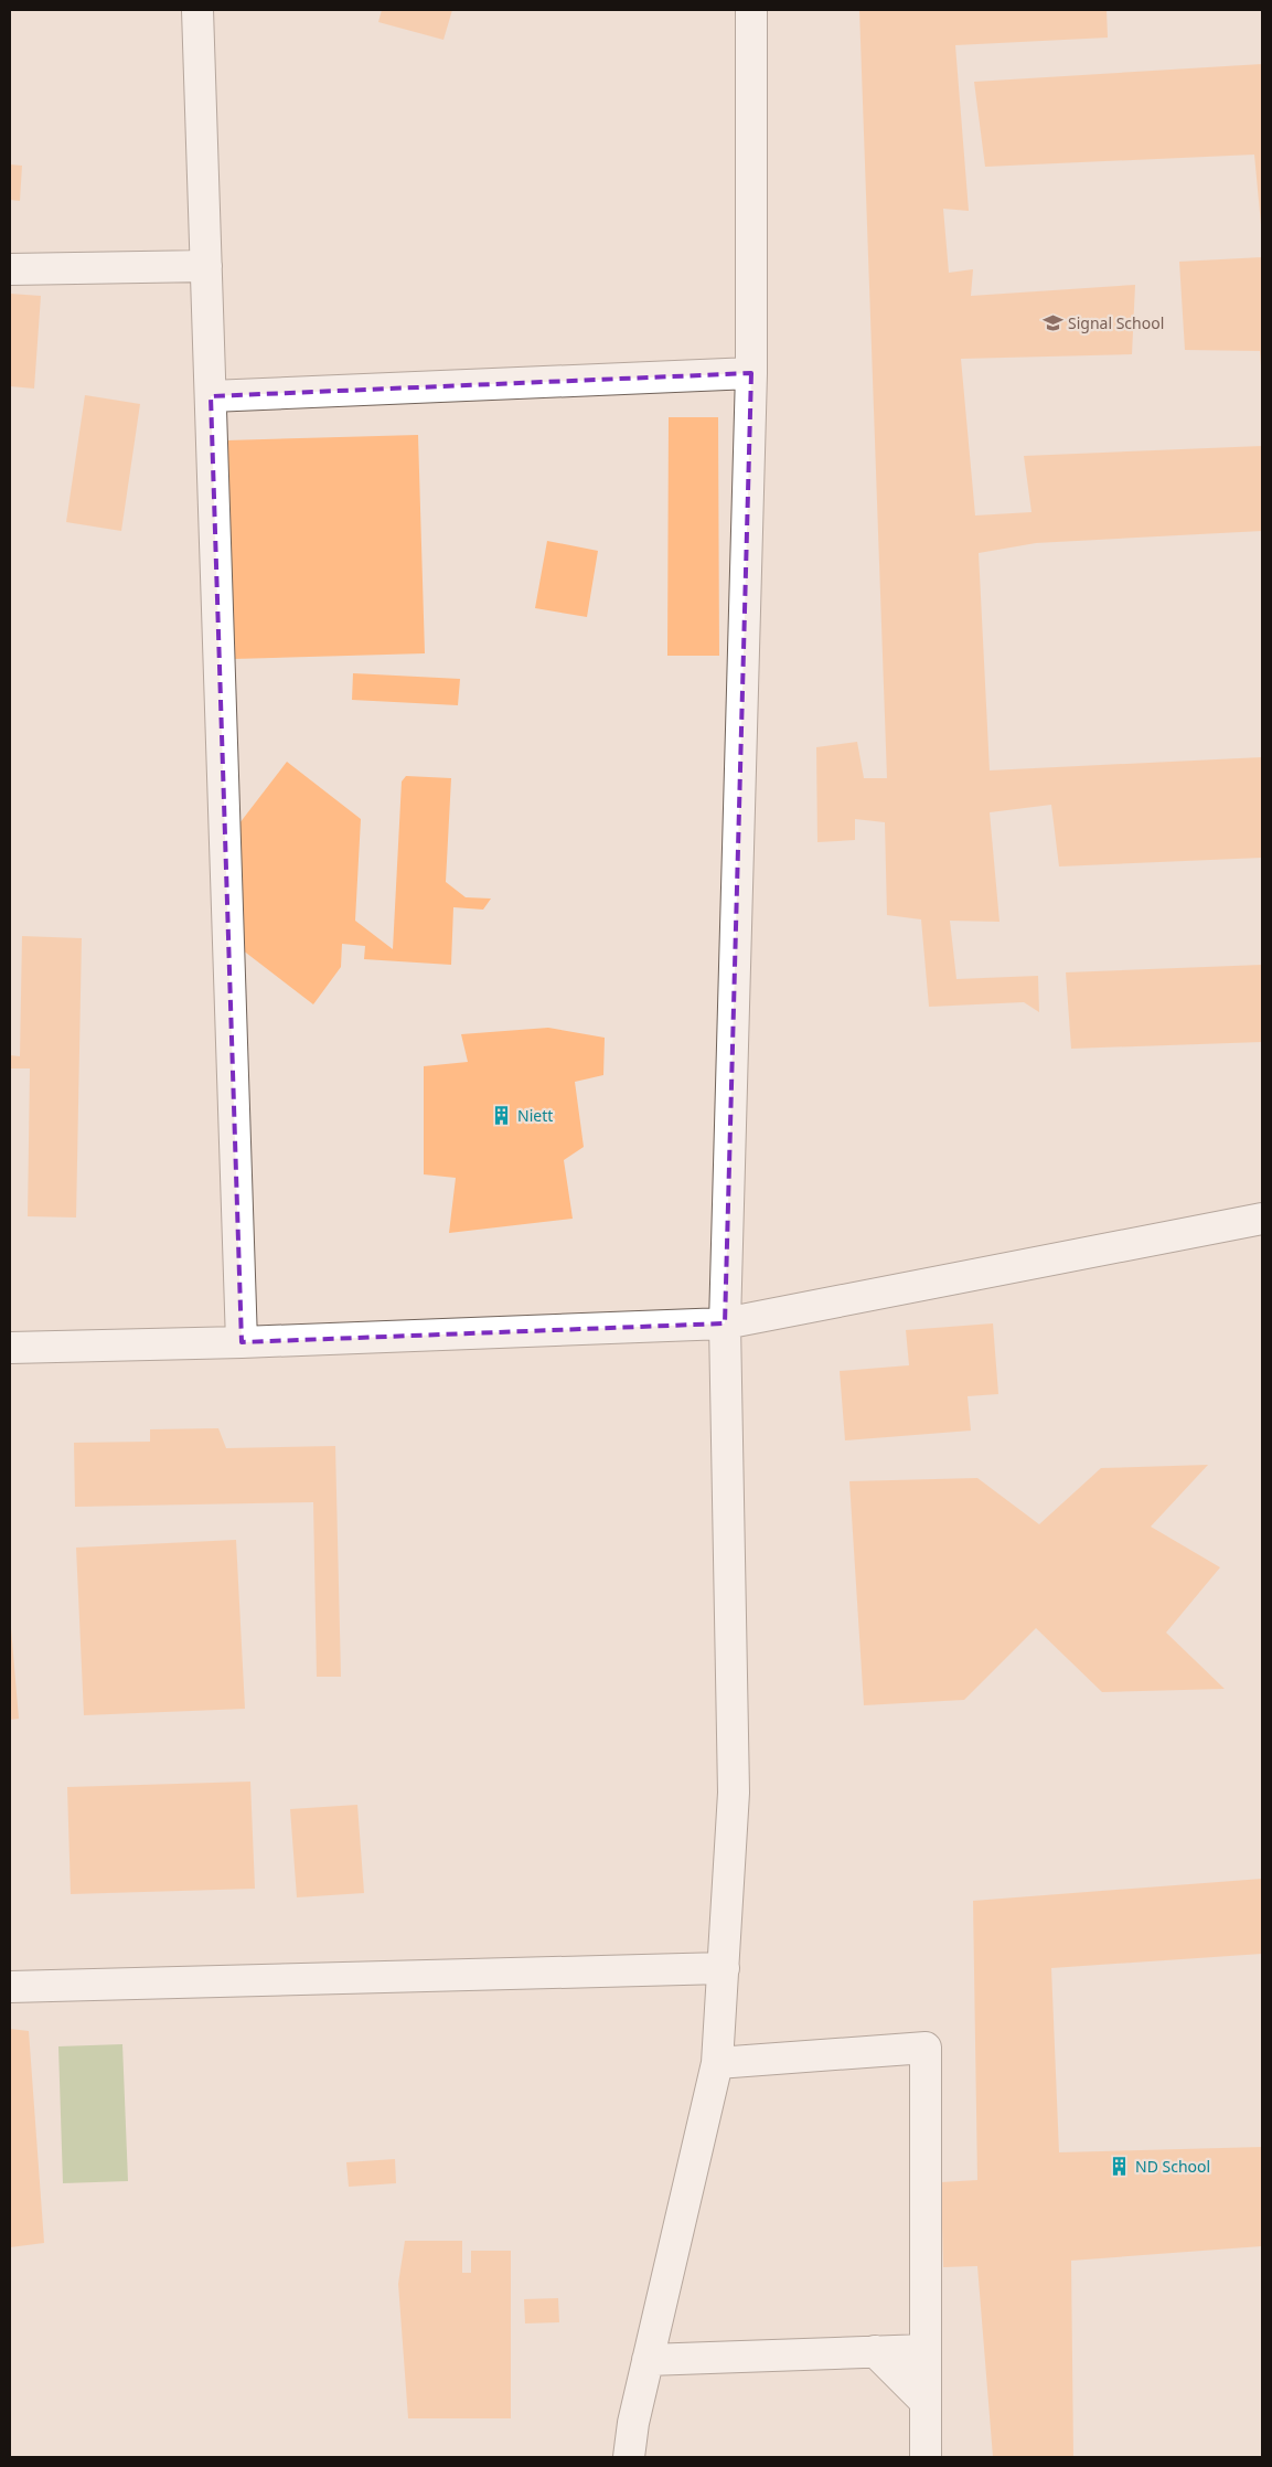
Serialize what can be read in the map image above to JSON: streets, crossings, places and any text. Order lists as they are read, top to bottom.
{
  "places": {
    "school or university": ["Signal School"],
    "building": ["Niett", "ND School"]
  }
}
